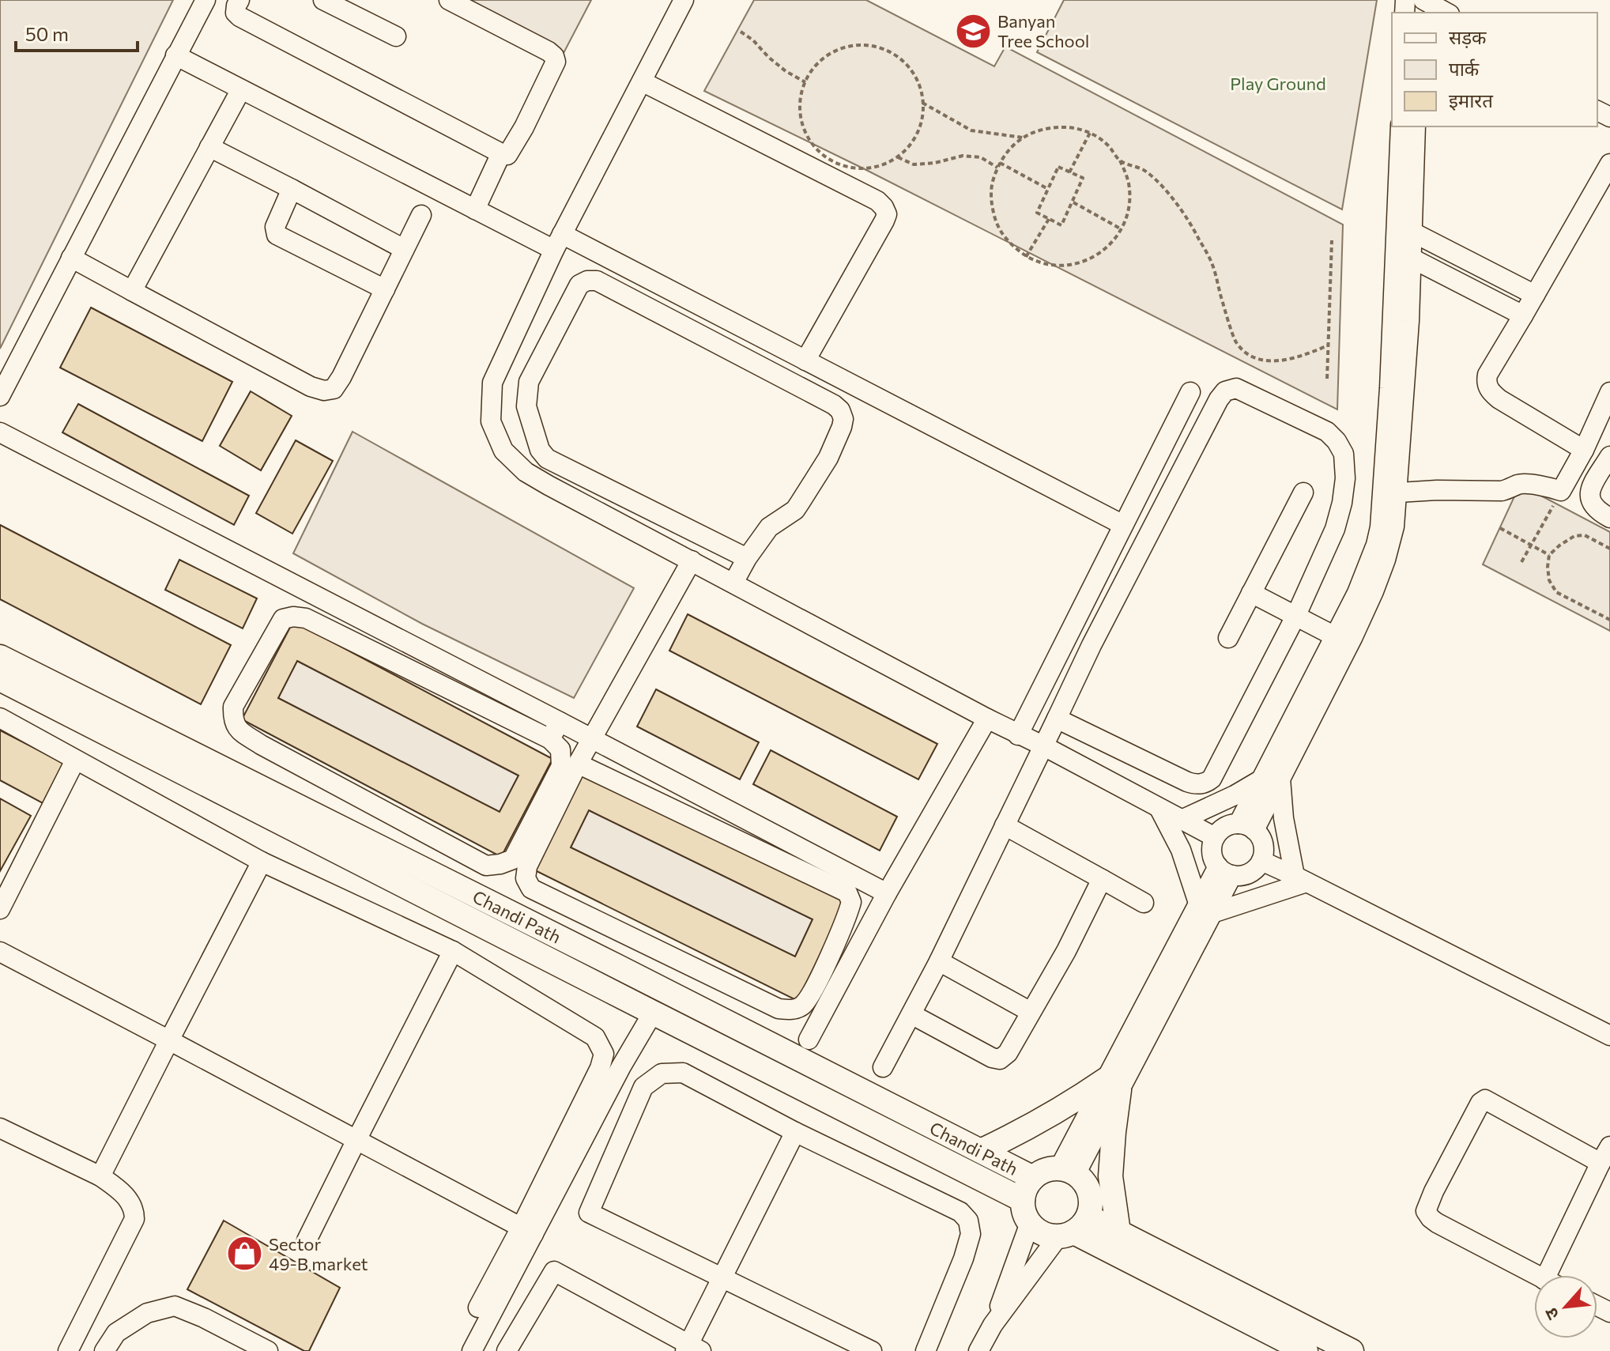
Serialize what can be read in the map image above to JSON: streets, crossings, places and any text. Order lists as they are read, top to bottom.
{
  "streets": {
    "main road": ["Chandi Path"]
  },
  "parks": ["Play Ground"],
  "places": {
    "school or university": ["Banyan Tree School"],
    "shop": ["Sector 49-B market"]
  },
  "legend": ["सड़क", "पार्क", "इमारत"],
  "scale_bar": "50 m",
  "north": "bottom left"
}
